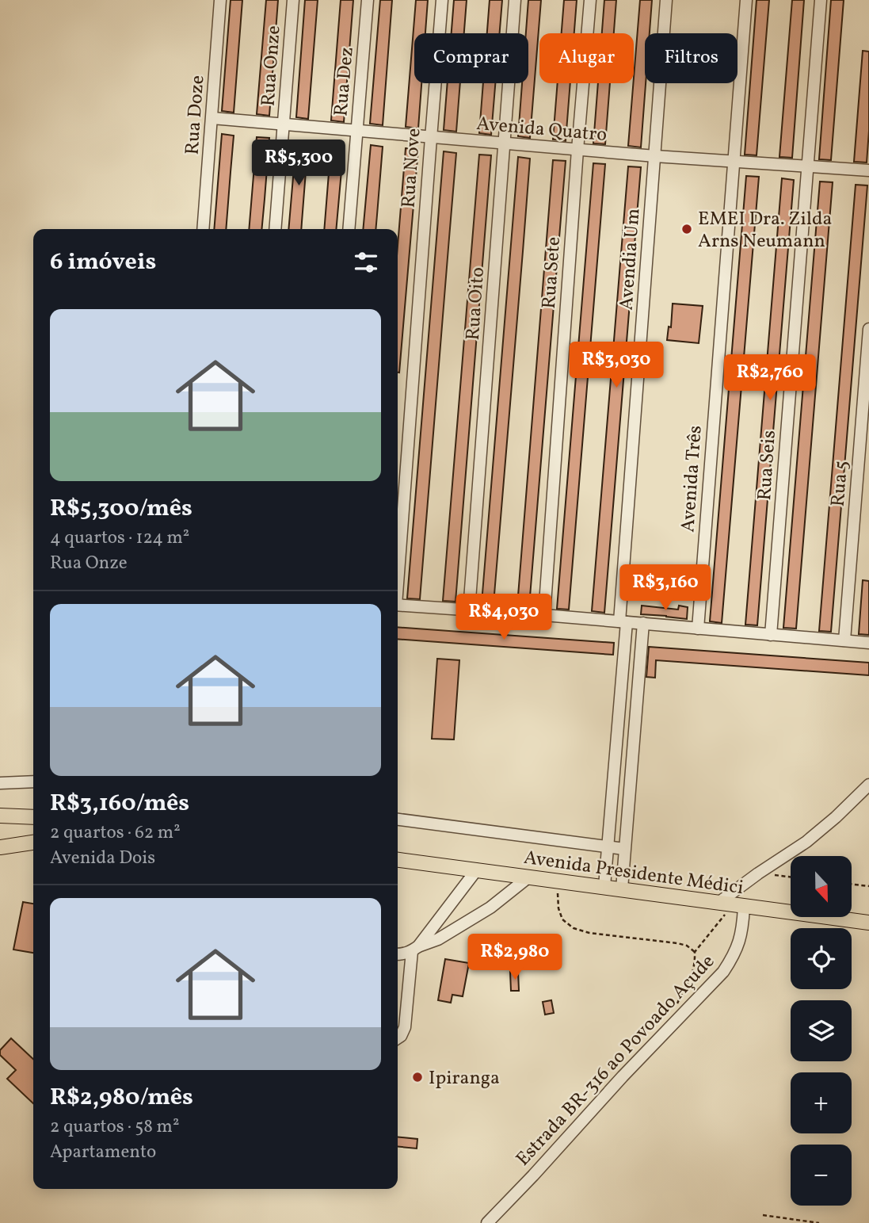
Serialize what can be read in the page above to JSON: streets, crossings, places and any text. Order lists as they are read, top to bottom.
{
  "streets": {
    "main road": ["Avenida Presidente Médici"],
    "street": [
      "Rua Onze",
      "Rua Dez",
      "Rua Doze",
      "Avenida Quatro",
      "Rua Nove",
      "Avendia Um",
      "Rua Sete",
      "Rua Oito",
      "Rua Seis",
      "Avenida Três",
      "Rua 5",
      "Estrada BR-316 ao Povoado Açude"
    ]
  },
  "crossings": [
    ["Rua Onze", "Avenida Quatro"],
    ["Rua Dez", "Avenida Quatro"],
    ["Rua Doze", "Avenida Quatro"],
    ["Avenida Quatro", "Rua Nove"],
    ["Avenida Quatro", "Avendia Um"],
    ["Avenida Quatro", "Rua Sete"],
    ["Avenida Quatro", "Rua Oito"],
    ["Avenida Quatro", "Rua Seis"],
    ["Avenida Quatro", "Avenida Três"],
    ["Avendia Um", "Avenida Presidente Médici"],
    ["Avenida Presidente Médici", "Estrada BR-316 ao Povoado Açude"]
  ],
  "places": ["EMEI Dra. Zilda Arns Neumann", "Ipiranga"],
  "north": "bottom",
  "page": {
    "chip": ["Comprar", "Alugar", "Filtros"],
    "price": [
      "R$5,300",
      "R$3,030",
      "R$2,760",
      "R$3,160",
      "R$4,030",
      "R$2,980"
    ],
    "heading": "6 imóveis",
    "list": [
      {
        "name": "R$5,300/mês",
        "note": "4 quartos · 124 m² · Rua Onze"
      },
      {
        "name": "R$3,160/mês",
        "note": "2 quartos · 62 m² · Avenida Dois"
      },
      {
        "name": "R$2,980/mês",
        "note": "2 quartos · 58 m² · Apartamento"
      }
    ],
    "map_buttons": ["+", "−"]
  }
}
